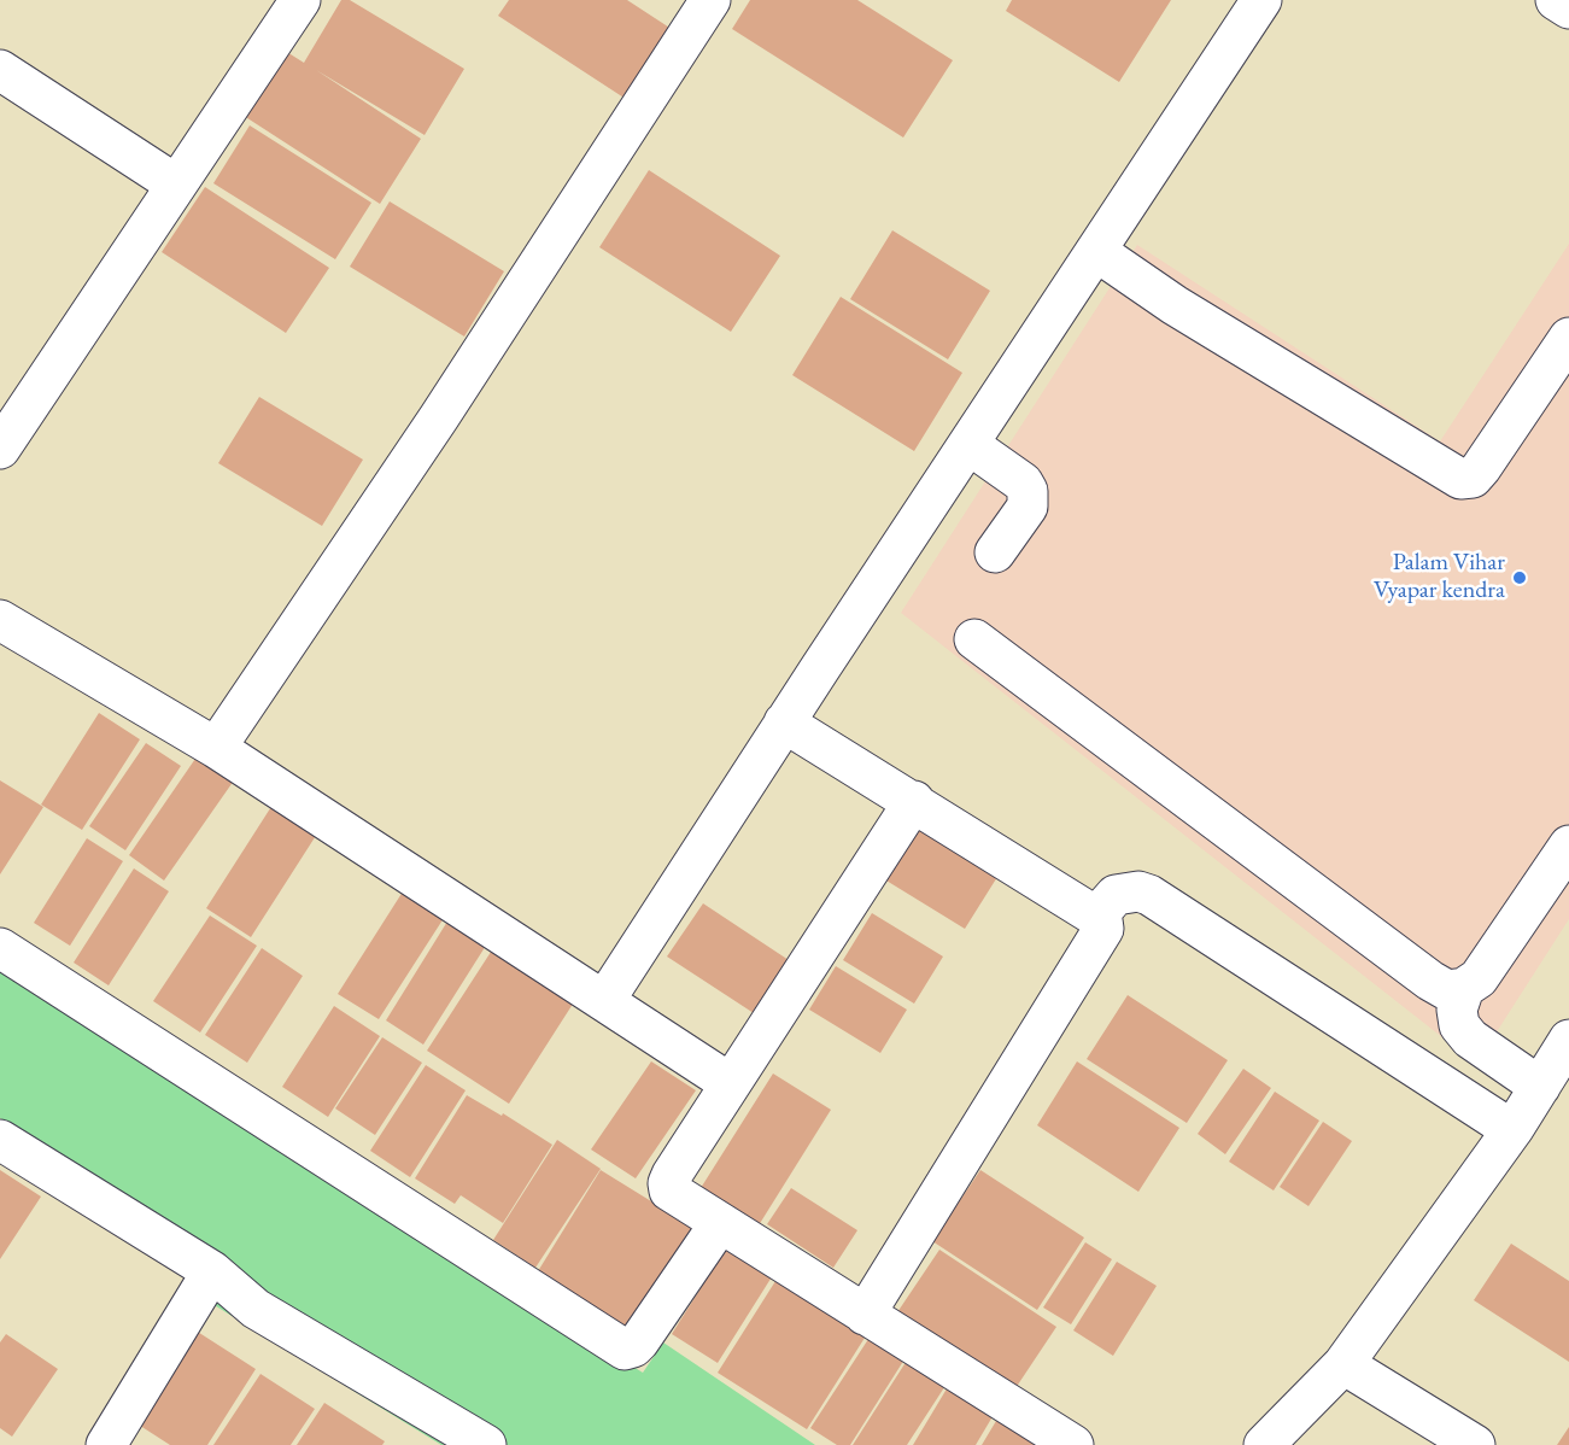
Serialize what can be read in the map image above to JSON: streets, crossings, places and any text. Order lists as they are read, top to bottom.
{
  "places": ["Palam Vihar Vyapar kendra"]
}
